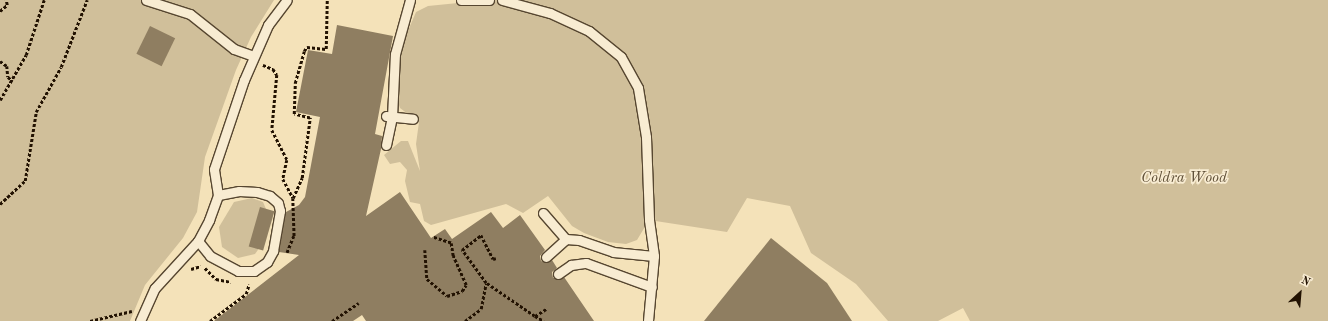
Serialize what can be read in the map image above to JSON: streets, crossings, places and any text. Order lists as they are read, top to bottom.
{
  "parks": ["Coldra Wood"],
  "north": "top right"
}
